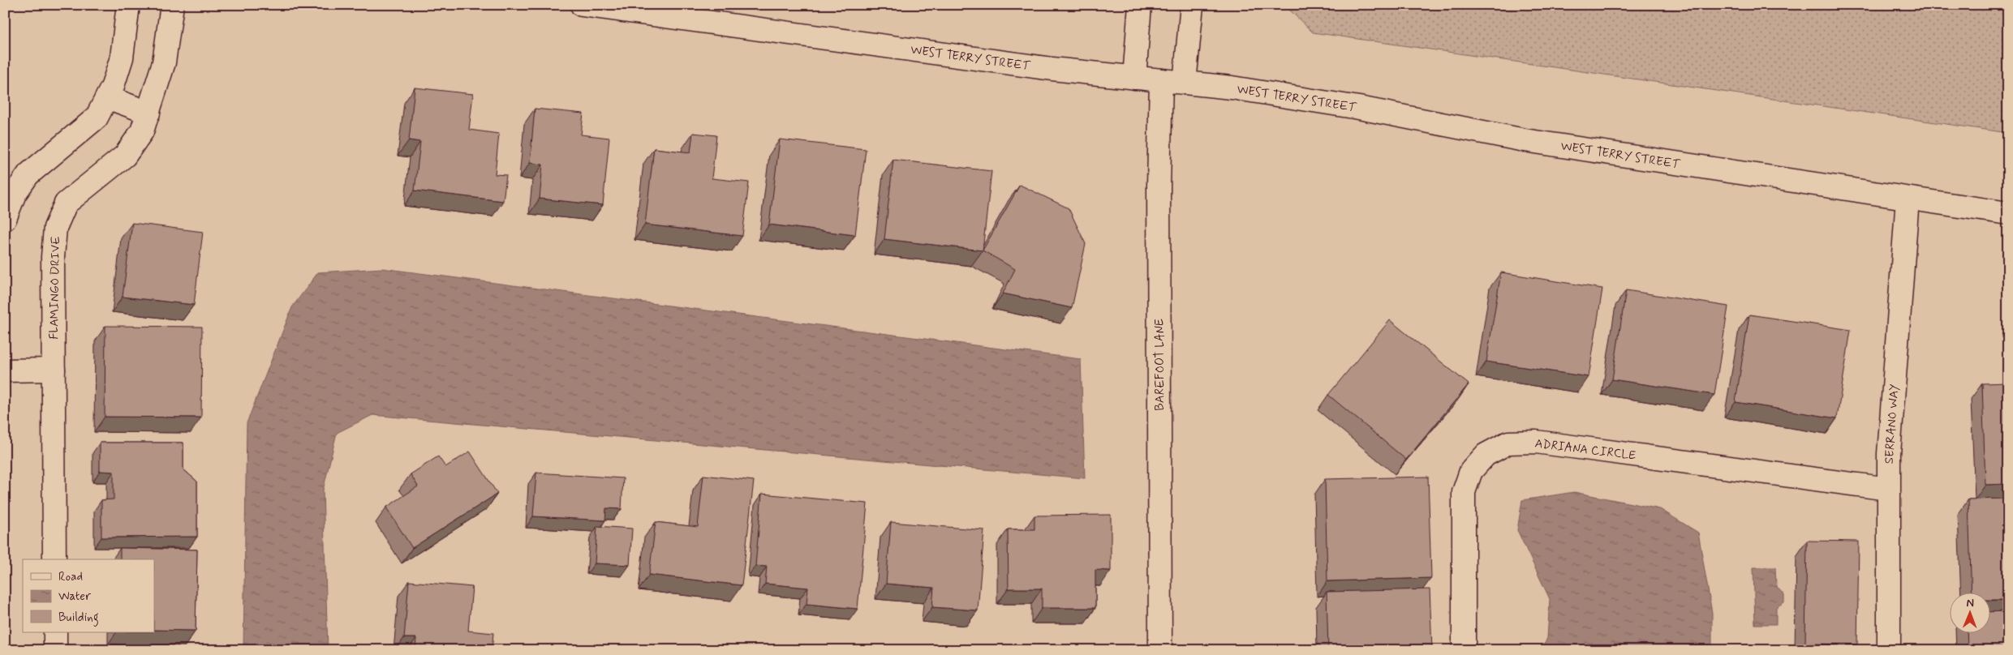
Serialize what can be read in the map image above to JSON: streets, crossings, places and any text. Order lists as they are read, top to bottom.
{
  "streets": {
    "street": [
      "WEST TERRY STREET",
      "FLAMINGO DRIVE",
      "BAREFOOT LANE",
      "SERRANO WAY",
      "ADRIANA CIRCLE"
    ]
  },
  "crossings": [
    ["WEST TERRY STREET", "BAREFOOT LANE"],
    ["WEST TERRY STREET", "SERRANO WAY"],
    ["SERRANO WAY", "ADRIANA CIRCLE"]
  ],
  "legend": ["Road", "Water", "Building"],
  "north": "top"
}
